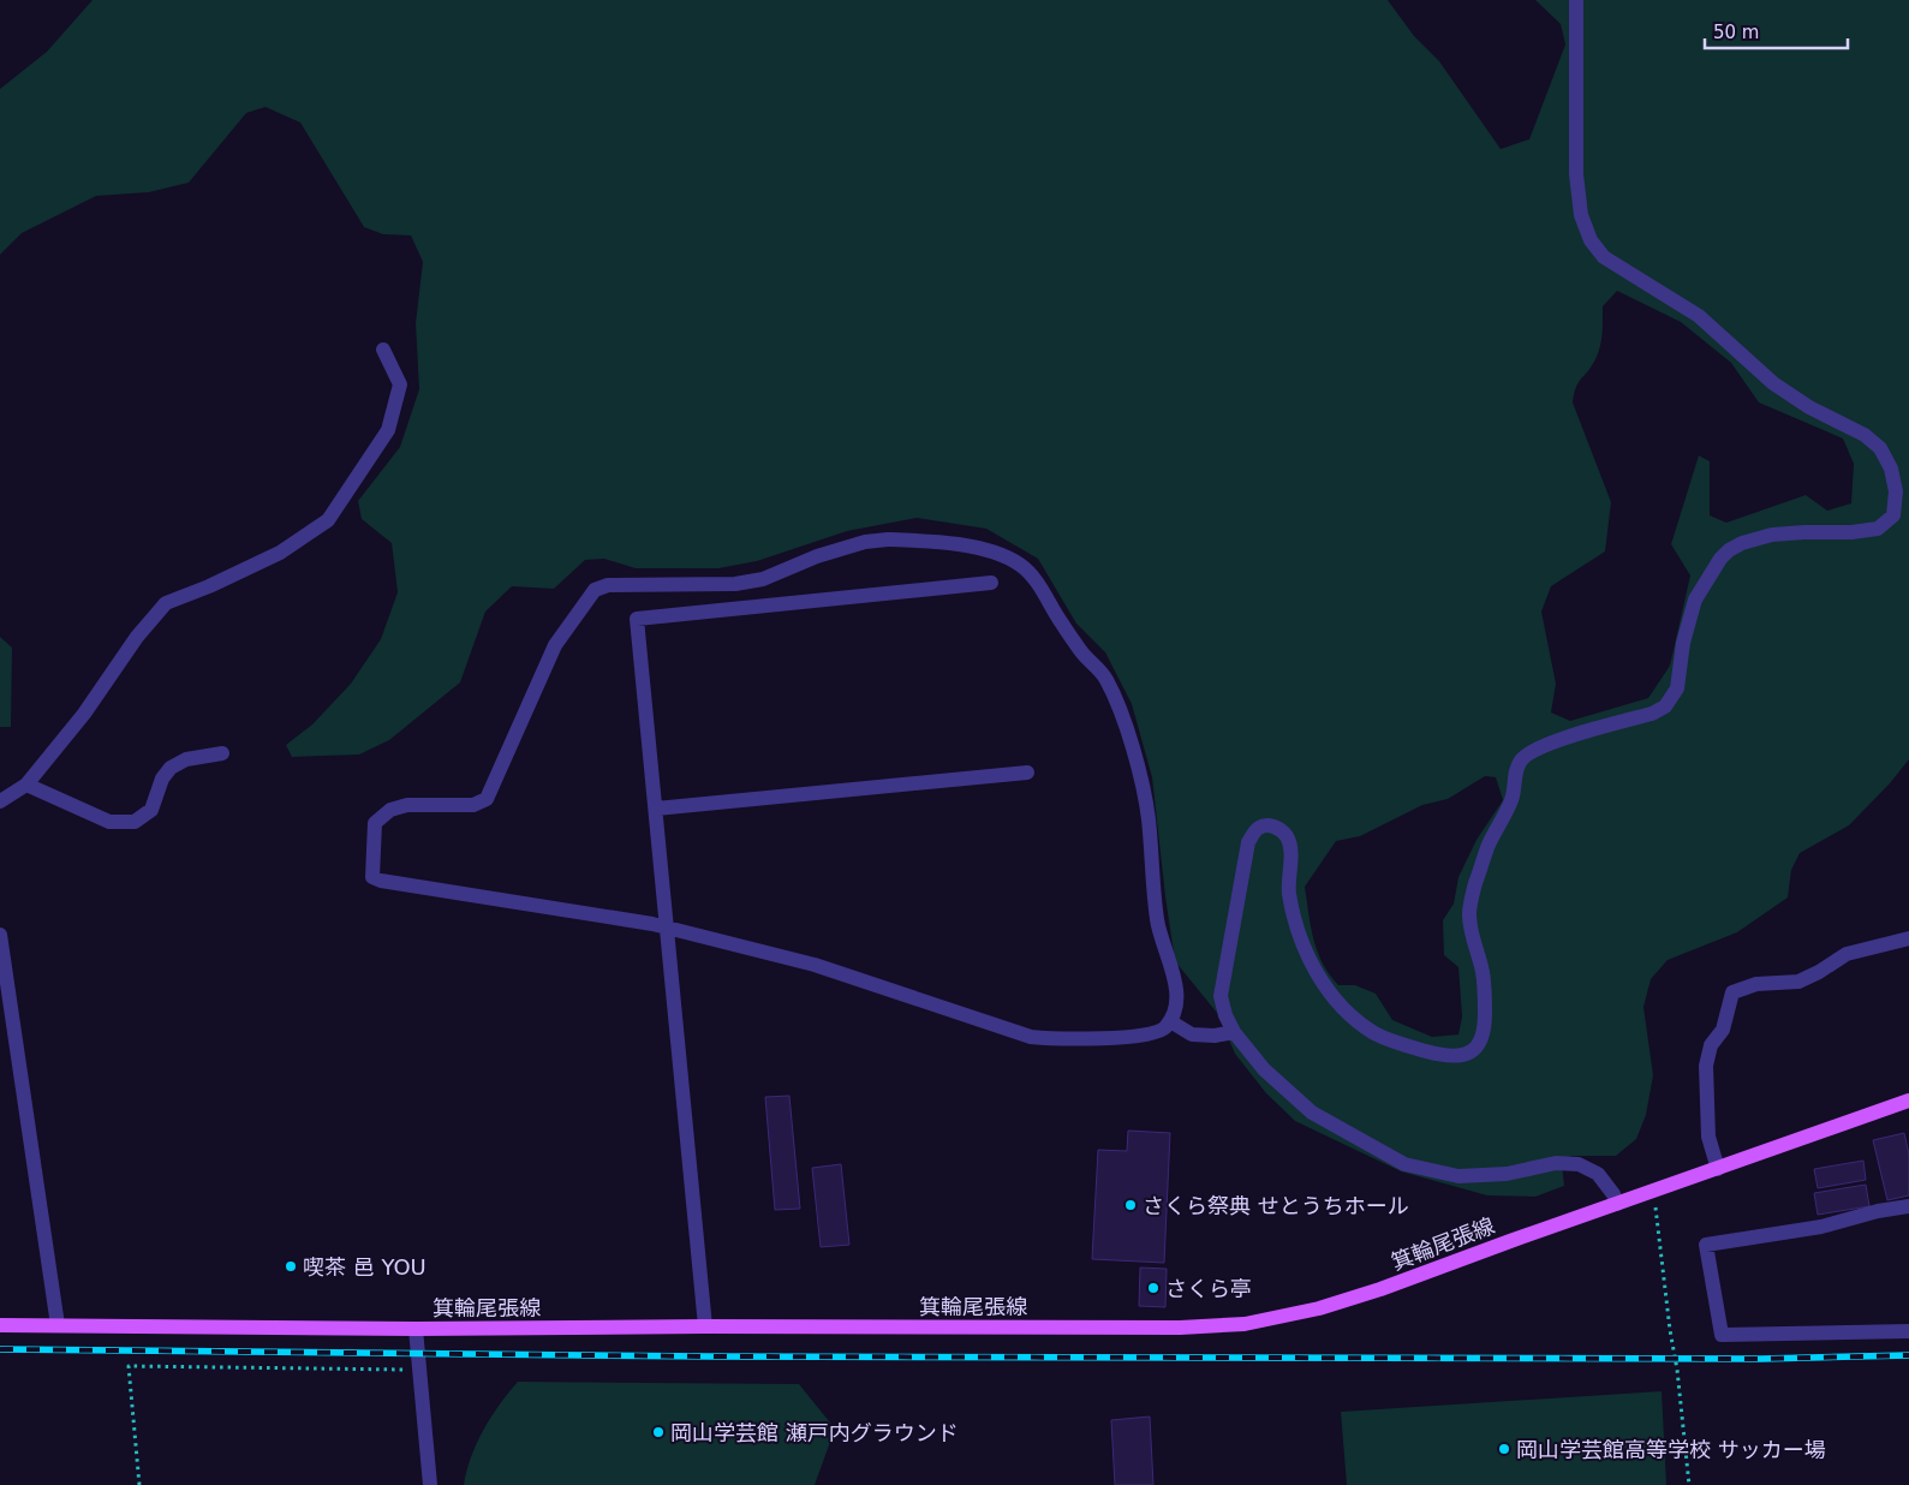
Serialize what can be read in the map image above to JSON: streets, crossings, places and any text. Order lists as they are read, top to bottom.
{
  "streets": {
    "main road": ["箕輪尾張線"]
  },
  "places": [
    "さくら祭典 せとうちホール",
    "喫茶 邑 YOU",
    "さくら亭",
    "岡山学芸館 瀬戸内グラウンド",
    "岡山学芸館高等学校 サッカー場"
  ],
  "scale_bar": "50 m"
}
